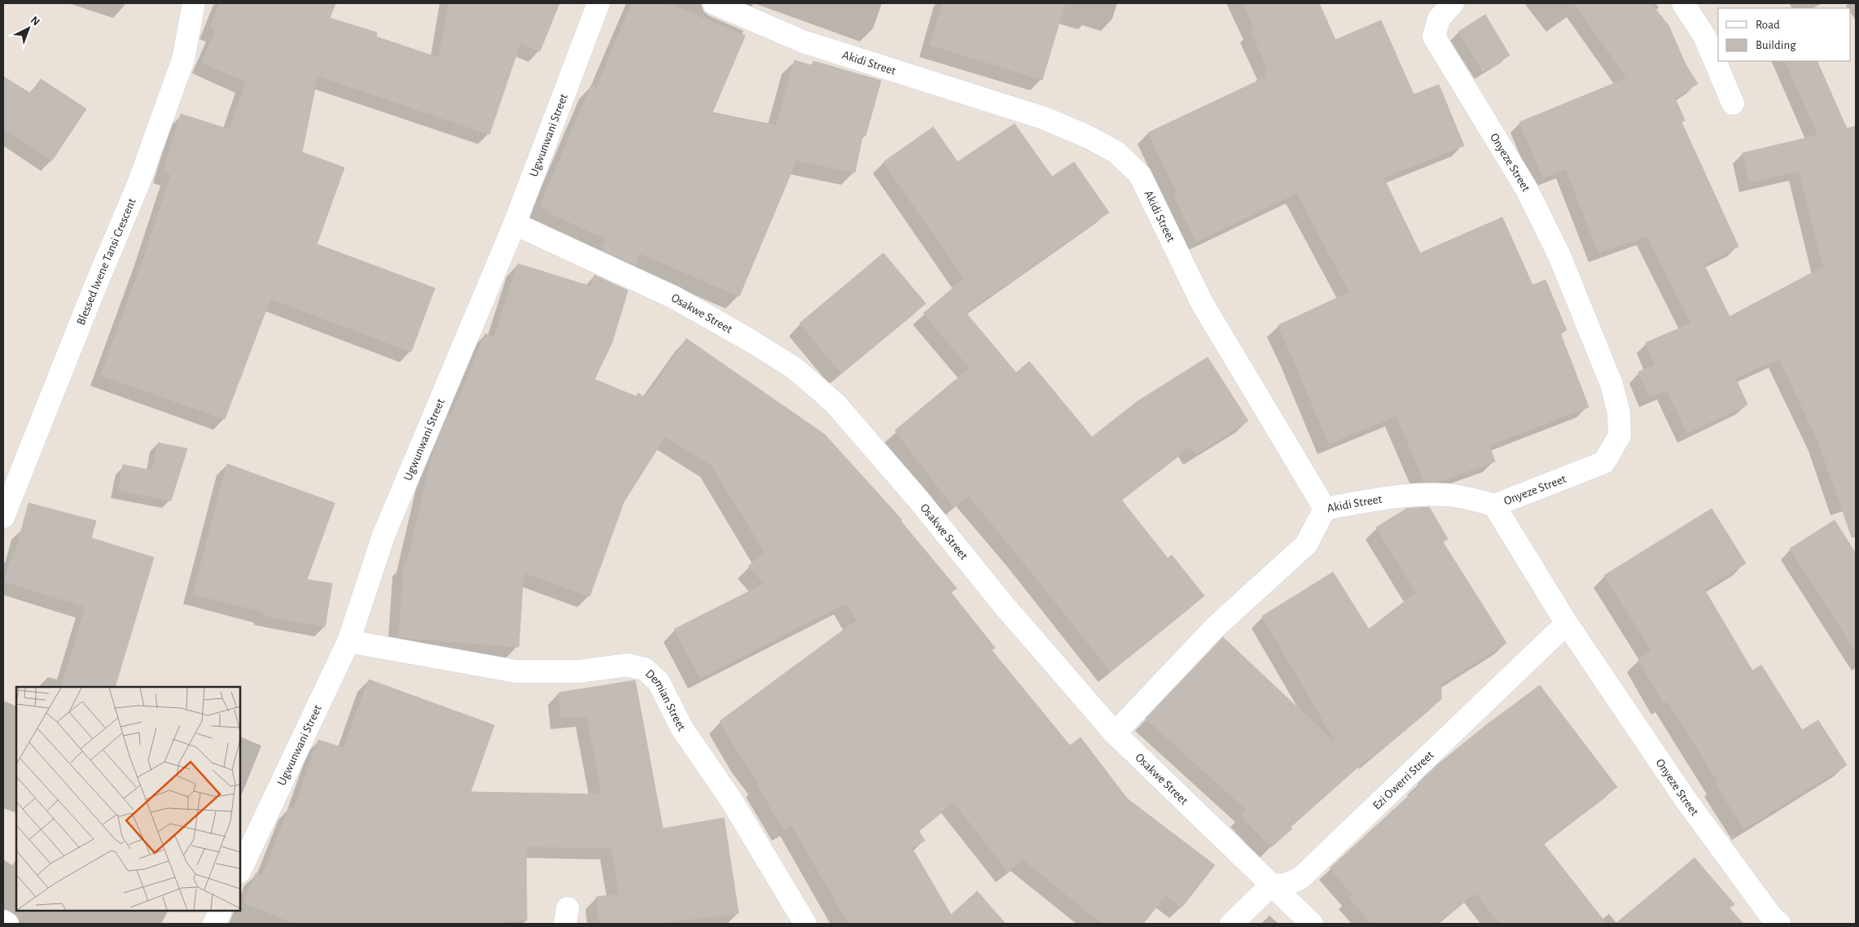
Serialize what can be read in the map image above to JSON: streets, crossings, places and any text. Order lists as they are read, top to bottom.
{
  "streets": {
    "street": [
      "Akidi Street",
      "Ugwunwani Street",
      "Onyeze Street",
      "Blessed Iwene Tansi Crescent",
      "Osakwe Street",
      "Demian Street",
      "Ezi Owerri Street"
    ]
  },
  "crossings": [
    ["Akidi Street", "Onyeze Street"],
    ["Ugwunwani Street", "Osakwe Street"],
    ["Ugwunwani Street", "Demian Street"],
    ["Onyeze Street", "Ezi Owerri Street"],
    ["Osakwe Street", "Ezi Owerri Street"]
  ],
  "legend": ["Road", "Building"],
  "north": "top right"
}
